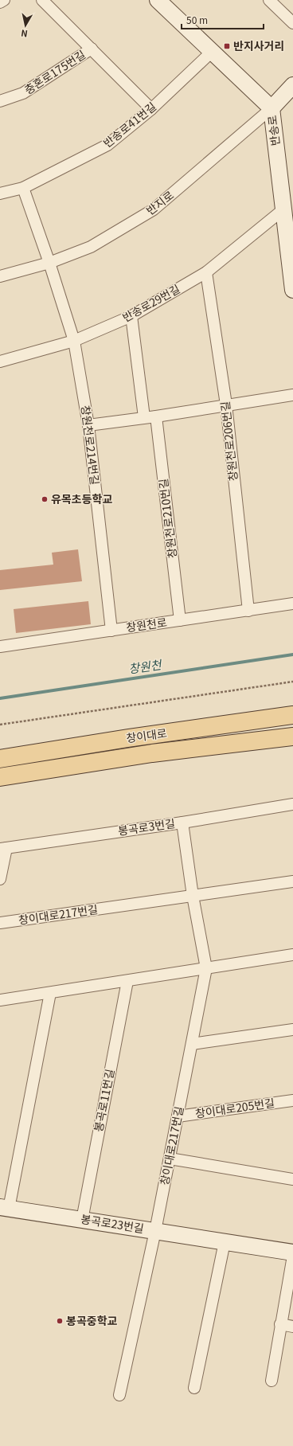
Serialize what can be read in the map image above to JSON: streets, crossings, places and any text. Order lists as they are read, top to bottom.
{
  "streets": {
    "main road": ["창이대로"],
    "street": [
      "충혼로175번길",
      "반송로41번길",
      "반송로",
      "반지로",
      "반송로29번길",
      "창원천로206번길",
      "창원천로214번길",
      "창원천로210번길",
      "창원천로",
      "봉곡로3번길",
      "창이대로217번길",
      "봉곡로11번길",
      "창이대로205번길",
      "봉곡로23번길"
    ]
  },
  "crossings": [
    ["충혼로175번길", "반송로41번길"],
    ["반송로41번길", "반송로"],
    ["반송로41번길", "창원천로214번길"],
    ["반송로", "반지로"],
    ["반송로", "반송로29번길"],
    ["반지로", "창원천로214번길"],
    ["반송로29번길", "창원천로206번길"],
    ["반송로29번길", "창원천로214번길"],
    ["창원천로206번길", "창원천로"],
    ["창원천로214번길", "창원천로"],
    ["창원천로210번길", "창원천로"],
    ["봉곡로3번길", "창이대로217번길"],
    ["창이대로217번길", "창이대로205번길"],
    ["창이대로217번길", "봉곡로23번길"],
    ["봉곡로11번길", "봉곡로23번길"]
  ],
  "water": ["창원천"],
  "places": {
    "transit": ["반지사거리"],
    "other": ["유목초등학교", "봉곡중학교"]
  },
  "scale_bar": "50 m",
  "north": "bottom"
}
